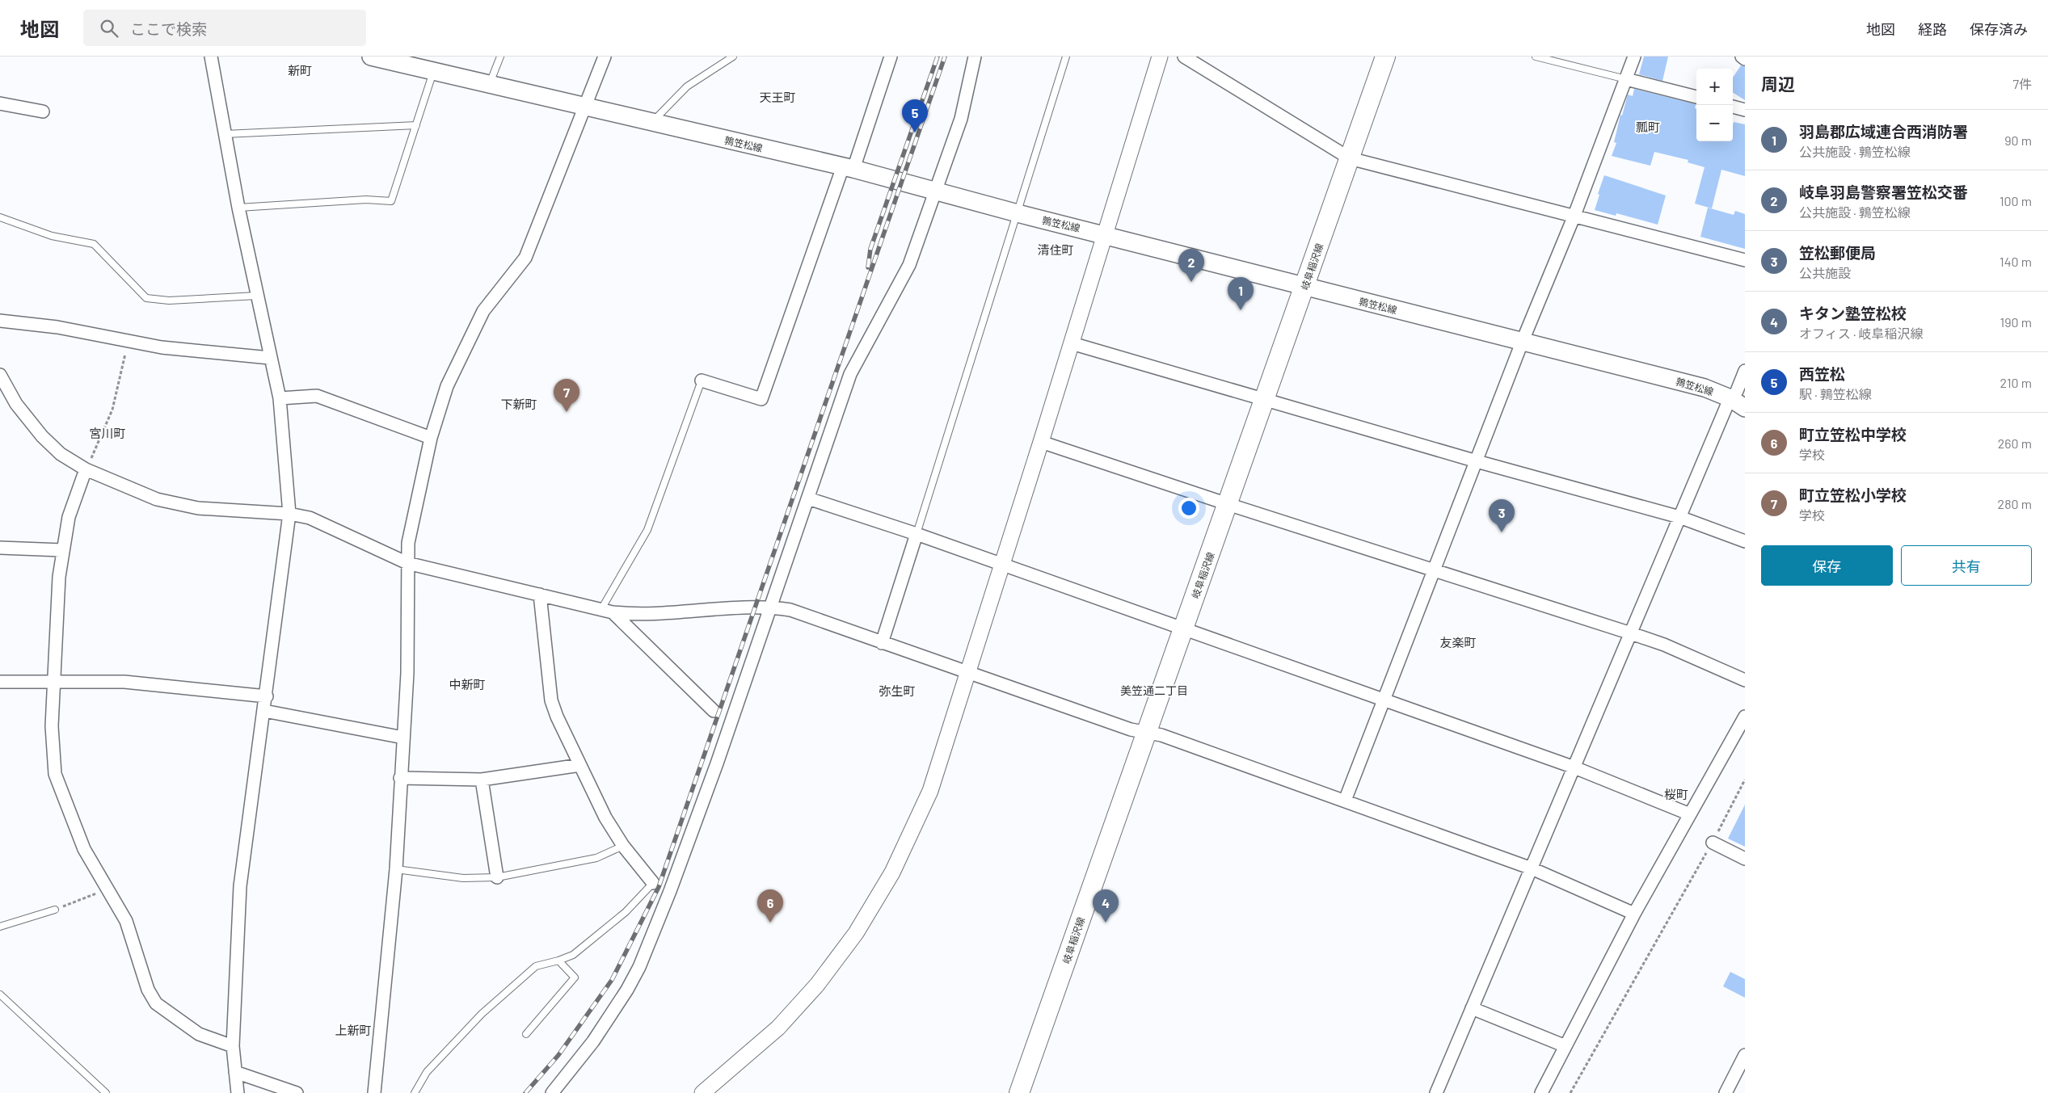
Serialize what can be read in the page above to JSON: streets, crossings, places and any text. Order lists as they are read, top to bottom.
{
  "streets": {
    "main road": ["鶉笠松線", "岐阜稲沢線"]
  },
  "crossings": [
    ["鶉笠松線", "岐阜稲沢線"]
  ],
  "districts": [
    "新町",
    "天王町",
    "瓢町",
    "清住町",
    "下新町",
    "宮川町",
    "友楽町",
    "中新町",
    "美笠通二丁目",
    "弥生町",
    "桜町",
    "上新町"
  ],
  "page": {
    "header": "地図",
    "search": "ここで検索",
    "nav": ["地図", "経路", "保存済み"],
    "heading": ["周辺", "7件"],
    "map_buttons": ["+", "−"],
    "pins": [
      "5",
      "2",
      "1",
      "7",
      "3",
      "4",
      "6"
    ],
    "list": [
      {
        "mark": "1",
        "name": "羽島郡広域連合西消防署",
        "note": "公共施設 · 鶉笠松線",
        "value": "90 m"
      },
      {
        "mark": "2",
        "name": "岐阜羽島警察署笠松交番",
        "note": "公共施設 · 鶉笠松線",
        "value": "100 m"
      },
      {
        "mark": "3",
        "name": "笠松郵便局",
        "note": "公共施設",
        "value": "140 m"
      },
      {
        "mark": "4",
        "name": "キタン塾笠松校",
        "note": "オフィス · 岐阜稲沢線",
        "value": "190 m"
      },
      {
        "mark": "5",
        "name": "西笠松",
        "note": "駅 · 鶉笠松線",
        "value": "210 m"
      },
      {
        "mark": "6",
        "name": "町立笠松中学校",
        "note": "学校",
        "value": "260 m"
      },
      {
        "mark": "7",
        "name": "町立笠松小学校",
        "note": "学校",
        "value": "280 m"
      }
    ],
    "buttons": ["保存", "共有"]
  }
}
